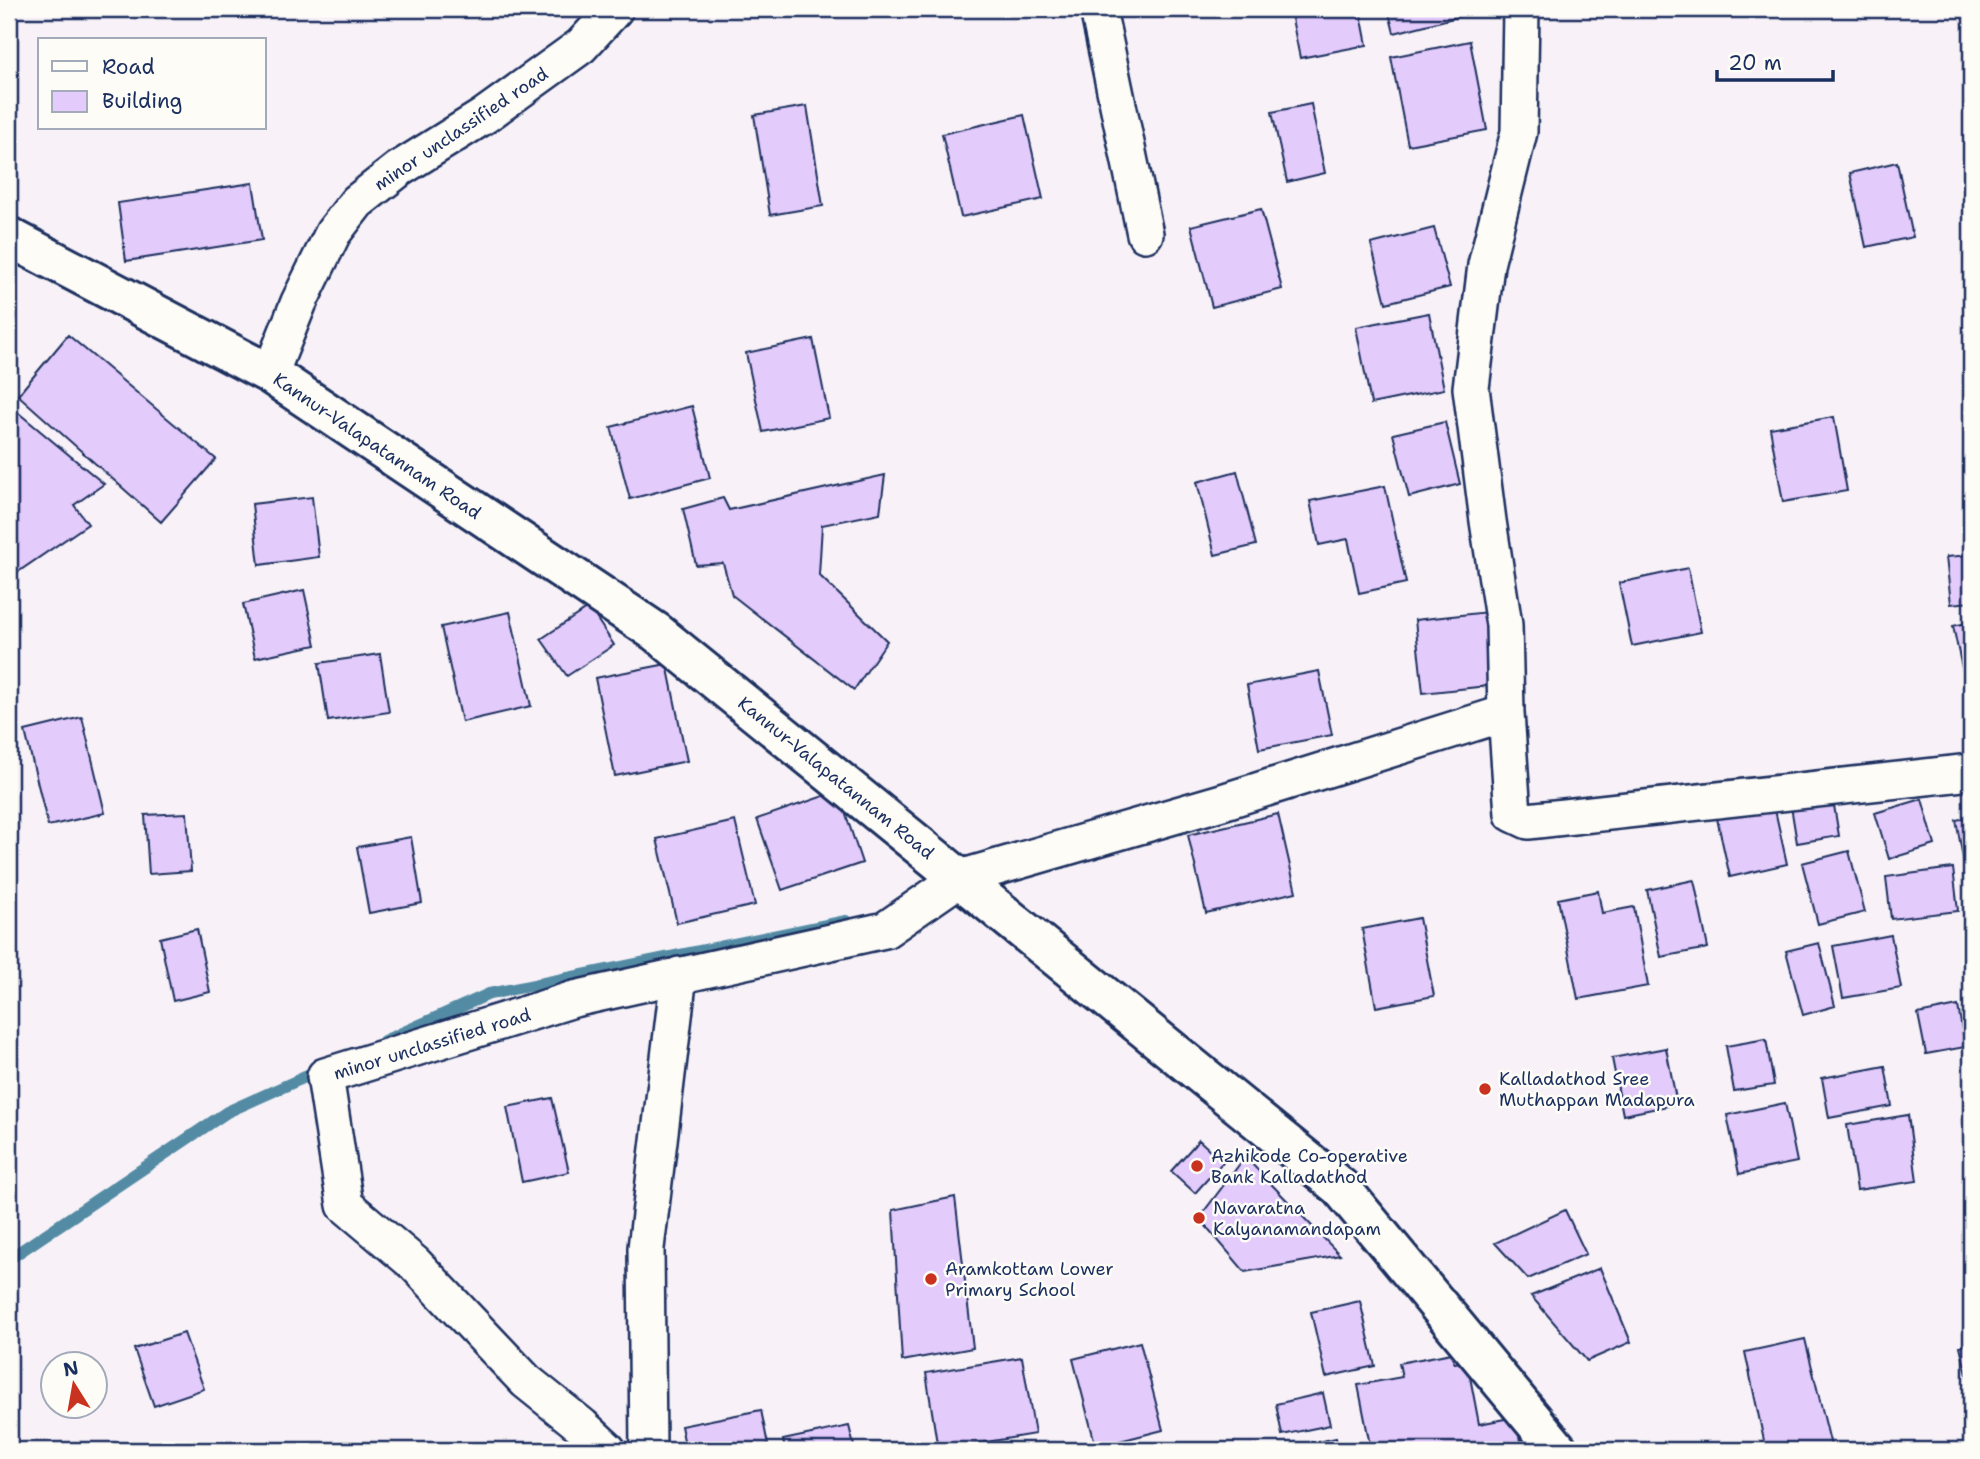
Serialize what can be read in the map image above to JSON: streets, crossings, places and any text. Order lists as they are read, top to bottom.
{
  "streets": {
    "main road": ["Kannur-Valapatannam Road"],
    "street": ["minor unclassified road"]
  },
  "crossings": [
    ["minor unclassified road", "Kannur-Valapatannam Road"]
  ],
  "places": [
    "Kalladathod Sree Muthappan Madapura",
    "Azhikode Co-operative Bank Kalladathod",
    "Navaratna Kalyanamandapam",
    "Aramkottam Lower Primary School"
  ],
  "legend": ["Road", "Building"],
  "scale_bar": "20 m",
  "north": "top"
}
